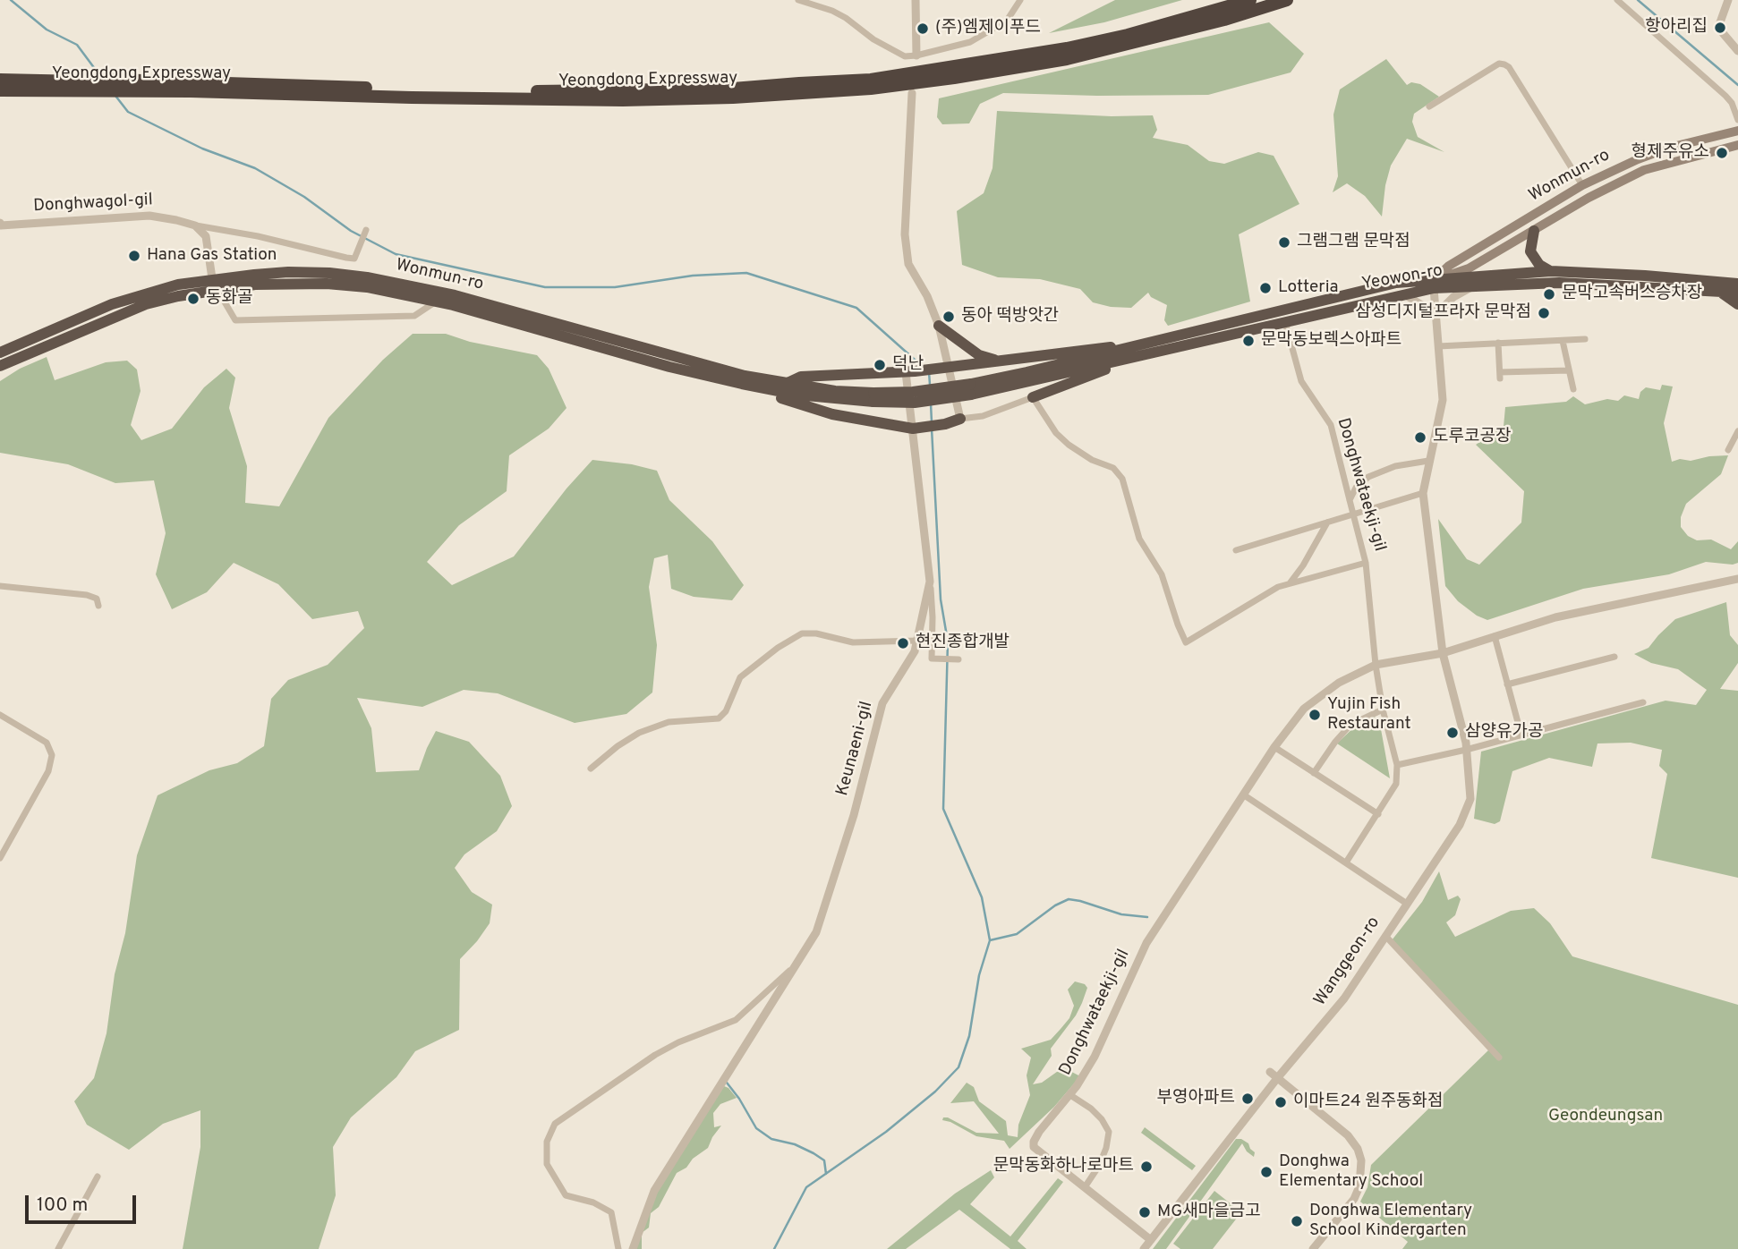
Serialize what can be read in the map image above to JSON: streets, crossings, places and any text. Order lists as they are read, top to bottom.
{
  "streets": {
    "highway": ["Yeongdong Expressway", "Wonmun-ro", "Yeowon-ro"],
    "street": [
      "Donghwagol-gil",
      "Donghwataekji-gil",
      "Keunaeni-gil",
      "Wanggeon-ro"
    ]
  },
  "crossings": [
    ["Wonmun-ro", "Yeowon-ro"],
    ["Wonmun-ro", "Wanggeon-ro"],
    ["Yeowon-ro", "Donghwataekji-gil"],
    ["Yeowon-ro", "Wanggeon-ro"],
    ["Donghwataekji-gil", "Wanggeon-ro"]
  ],
  "parks": ["Geondeungsan"],
  "places": [
    "항아리집",
    "(주)엠제이푸드",
    "형제주유소",
    "그램그램 문막점",
    "Hana Gas Station",
    "Lotteria",
    "문막고속버스승차장",
    "동화골",
    "삼성디지털프라자 문막점",
    "동아 떡방앗간",
    "문막동보렉스아파트",
    "덕난",
    "도루코공장",
    "현진종합개발",
    "Yujin Fish Restaurant",
    "삼양유가공",
    "부영아파트",
    "이마트24 원주동화점",
    "문막동화하나로마트",
    "Donghwa Elementary School",
    "MG새마을금고",
    "Donghwa Elementary School Kindergarten"
  ],
  "scale_bar": "100 m"
}
